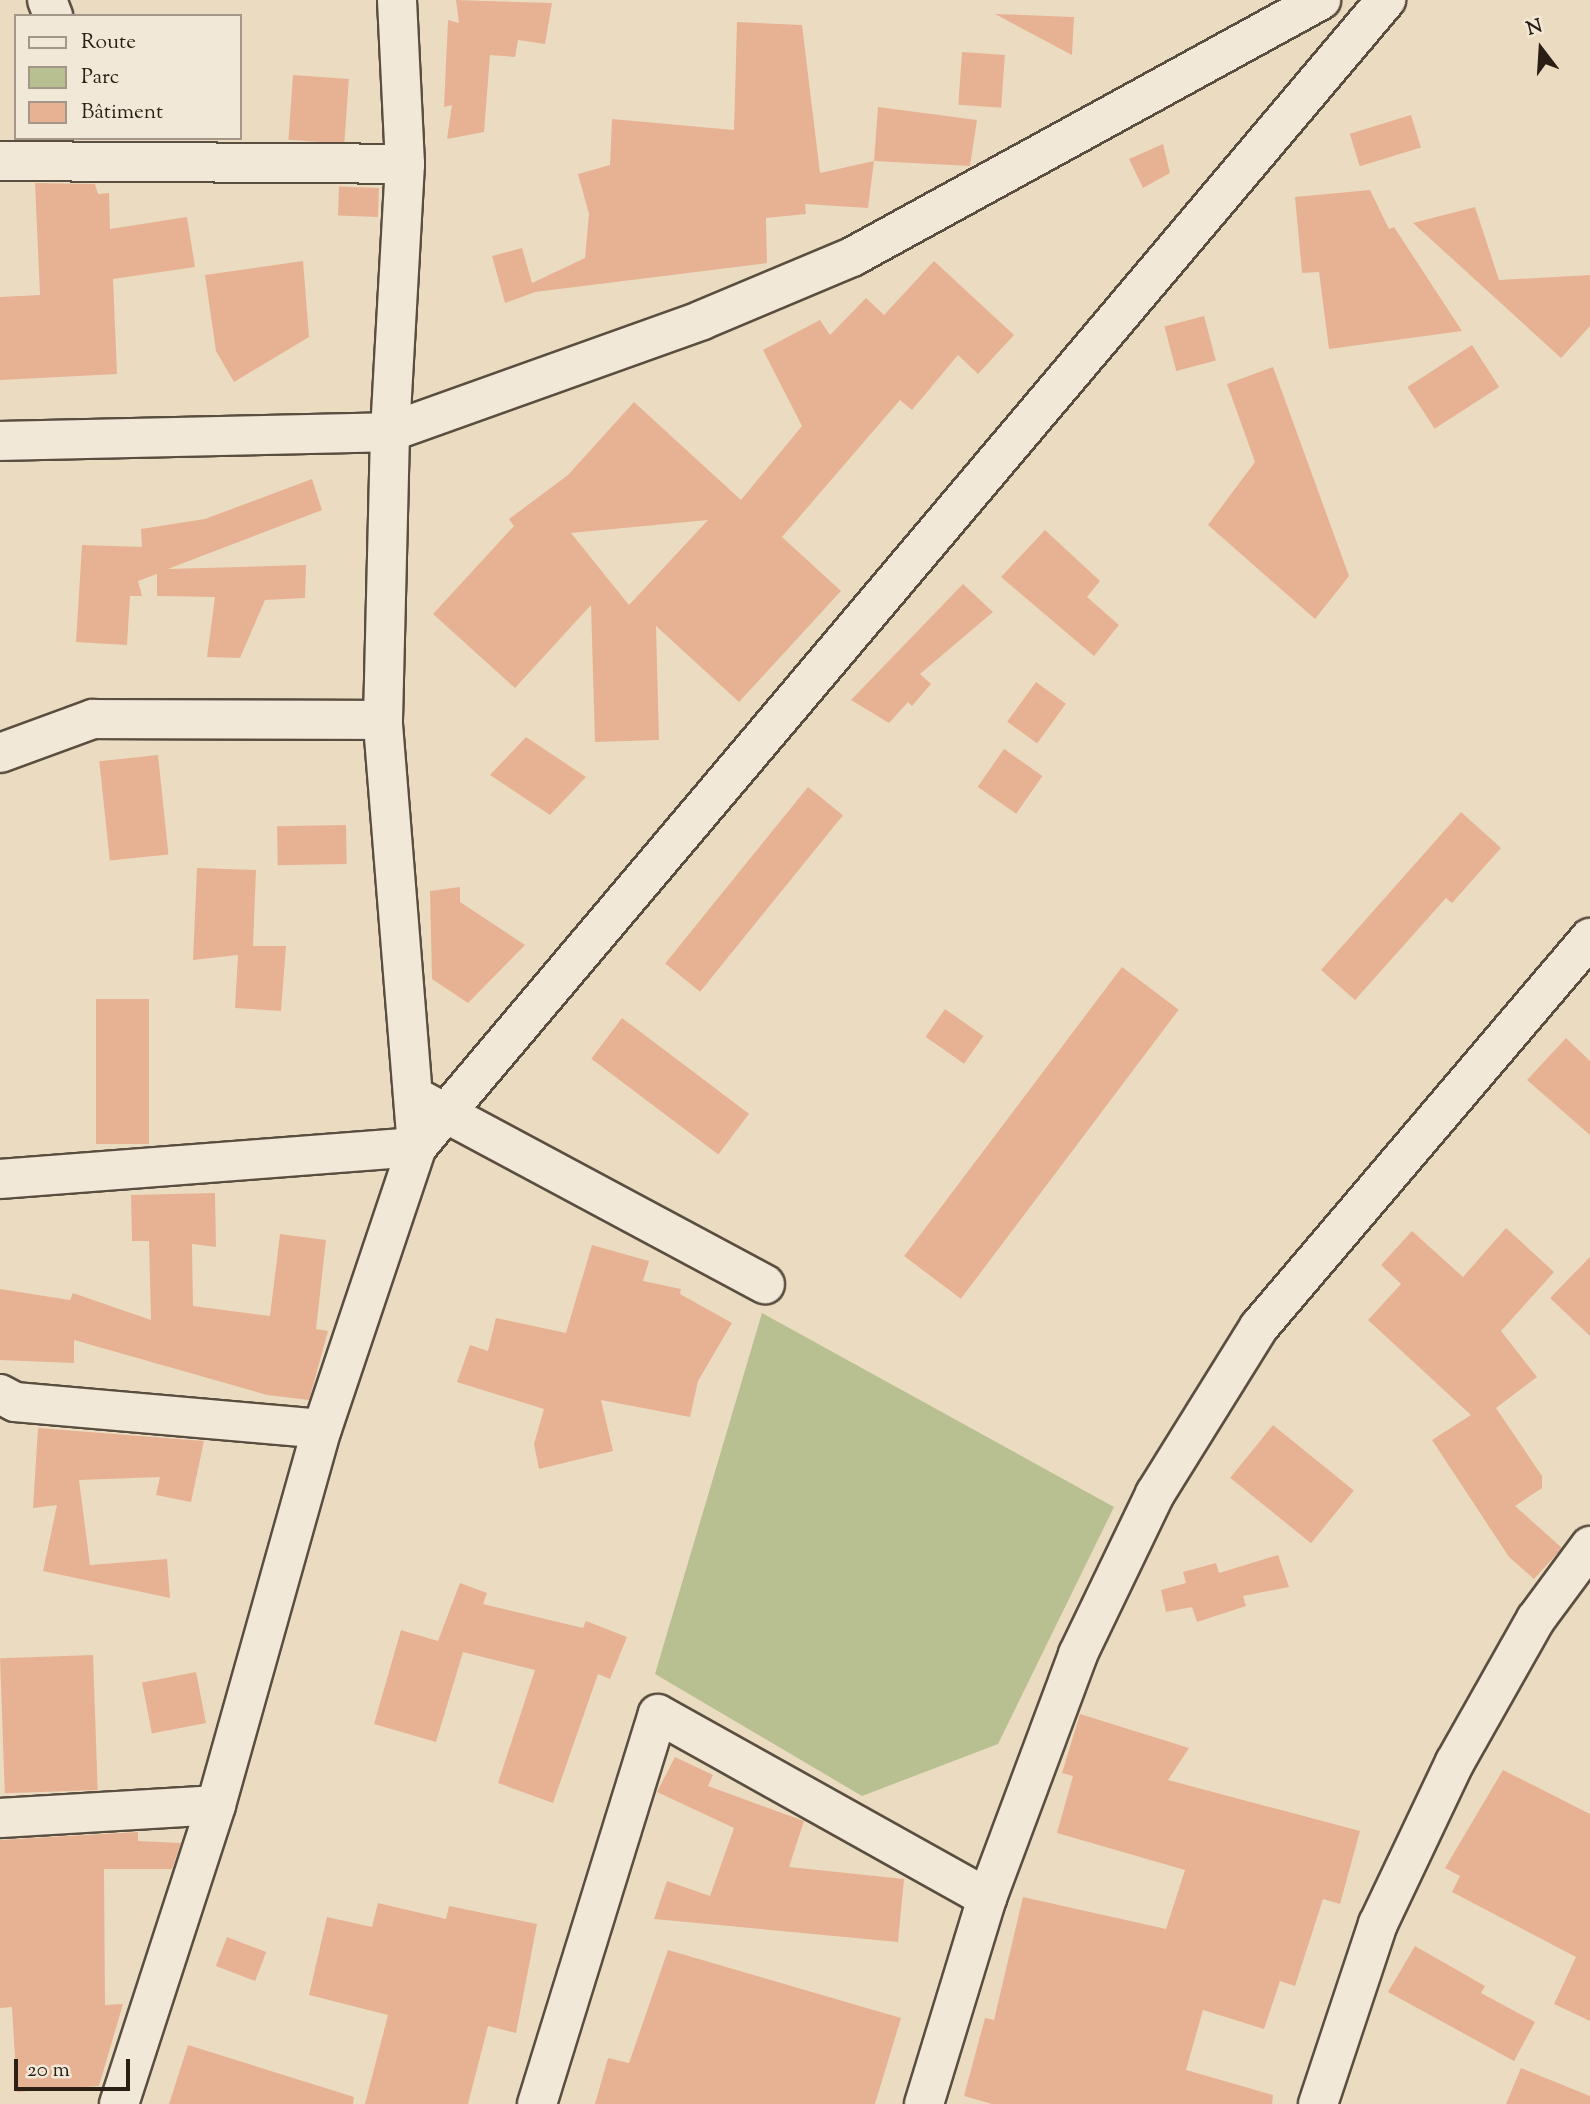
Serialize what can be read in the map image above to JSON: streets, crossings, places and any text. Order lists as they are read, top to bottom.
{
  "legend": ["Route", "Parc", "Bâtiment"],
  "scale_bar": "20 m",
  "north": "top"
}
